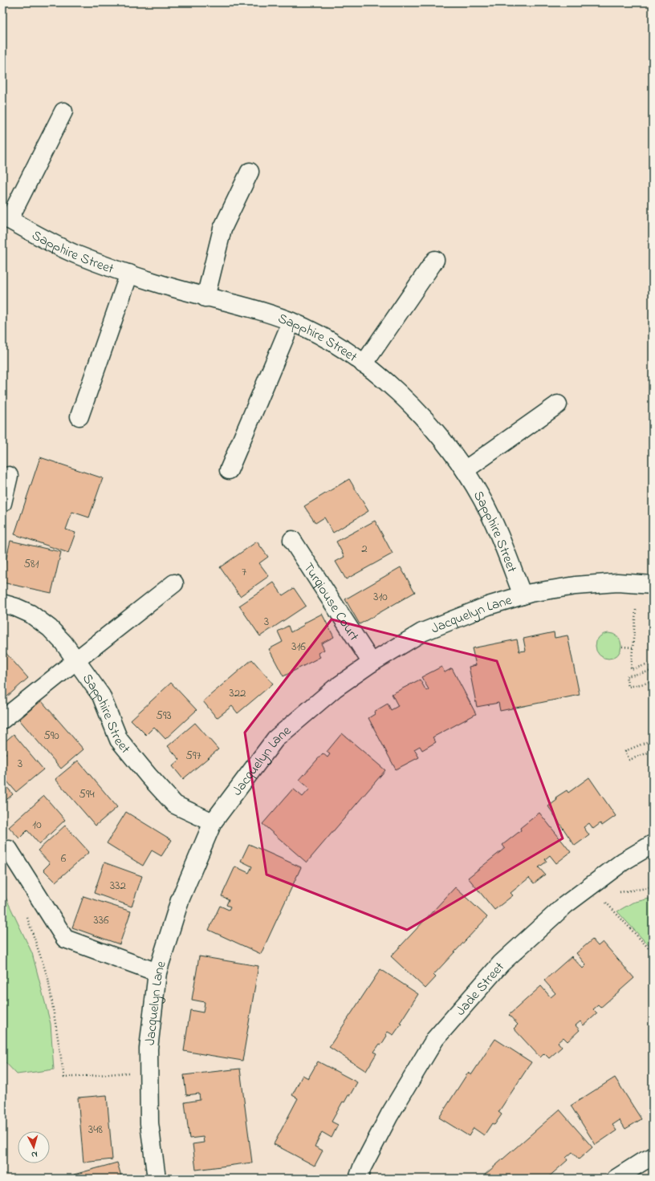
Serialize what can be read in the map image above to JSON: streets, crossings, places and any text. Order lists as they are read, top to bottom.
{
  "streets": {
    "street": [
      "Sapphire Street",
      "Turqiouse Court",
      "Jacquelyn Lane",
      "Jade Street"
    ]
  },
  "crossings": [
    ["Sapphire Street", "Jacquelyn Lane"],
    ["Turqiouse Court", "Jacquelyn Lane"]
  ],
  "house_numbers": [
    "2",
    "581",
    "7",
    "310",
    "3",
    "316",
    "322",
    "593",
    "590",
    "597",
    "3",
    "594",
    "10",
    "6",
    "332",
    "336",
    "348"
  ],
  "north": "bottom"
}
